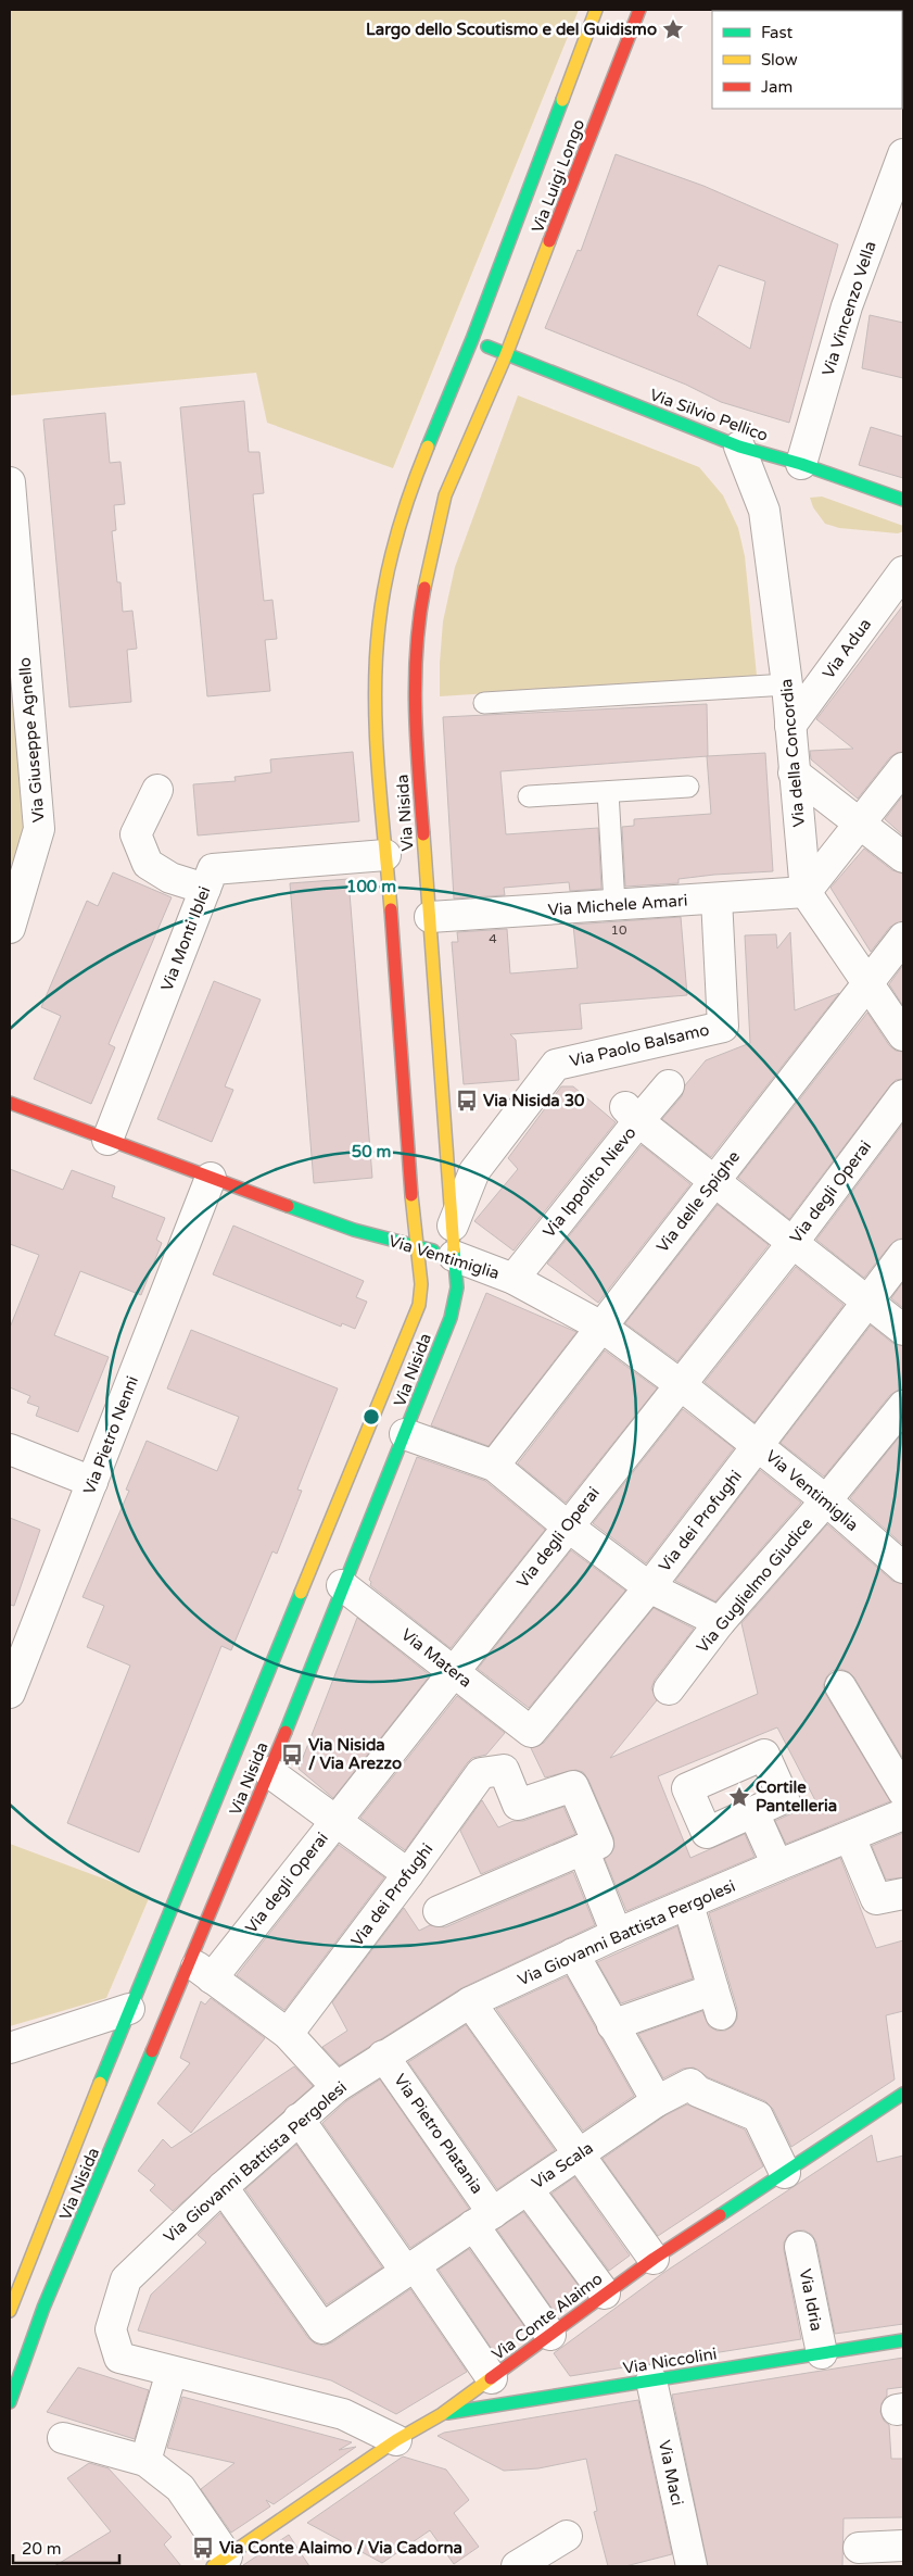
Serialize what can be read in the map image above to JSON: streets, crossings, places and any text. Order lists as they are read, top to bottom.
{
  "streets": {
    "main road": [
      "Via Luigi Longo",
      "Via Silvio Pellico",
      "Via Nisida",
      "Via Ventimiglia",
      "Via Conte Alaimo",
      "Via Niccolini"
    ],
    "street": [
      "Via Vincenzo Vella",
      "Via Adua",
      "Via Giuseppe Agnello",
      "Via della Concordia",
      "Via Michele Amari",
      "Via Monti Iblei",
      "Via Paolo Balsamo",
      "Via Ippolito Nievo",
      "Via degli Operai",
      "Via delle Spighe",
      "Via Pietro Nenni",
      "Via dei Profughi",
      "Via Guglielmo Giudice",
      "Via Matera",
      "Via Giovanni Battista Pergolesi",
      "Via Pietro Platania",
      "Via Scala",
      "Via Idria",
      "Via Maci"
    ]
  },
  "crossings": [
    ["Via Luigi Longo", "Via Silvio Pellico"],
    ["Via Luigi Longo", "Via Nisida"],
    ["Via Vincenzo Vella", "Via Silvio Pellico"],
    ["Via Silvio Pellico", "Via della Concordia"],
    ["Via Silvio Pellico", "Via Nisida"],
    ["Via Adua", "Via della Concordia"],
    ["Via della Concordia", "Via Michele Amari"],
    ["Via della Concordia", "Via delle Spighe"],
    ["Via Nisida", "Via Michele Amari"],
    ["Via Nisida", "Via Monti Iblei"],
    ["Via Nisida", "Via Paolo Balsamo"],
    ["Via Nisida", "Via degli Operai"],
    ["Via Nisida", "Via Ventimiglia"],
    ["Via Nisida", "Via Matera"],
    ["Via Michele Amari", "Via Paolo Balsamo"],
    ["Via Monti Iblei", "Via Ventimiglia"],
    ["Via Ippolito Nievo", "Via degli Operai"],
    ["Via Ippolito Nievo", "Via delle Spighe"],
    ["Via Ippolito Nievo", "Via Ventimiglia"],
    ["Via Ippolito Nievo", "Via dei Profughi"],
    ["Via degli Operai", "Via Ventimiglia"],
    ["Via degli Operai", "Via Matera"],
    ["Via delle Spighe", "Via Ventimiglia"],
    ["Via Ventimiglia", "Via Pietro Nenni"],
    ["Via Ventimiglia", "Via dei Profughi"],
    ["Via Ventimiglia", "Via Guglielmo Giudice"],
    ["Via dei Profughi", "Via Matera"],
    ["Via Giovanni Battista Pergolesi", "Via Pietro Platania"],
    ["Via Giovanni Battista Pergolesi", "Via Scala"],
    ["Via Giovanni Battista Pergolesi", "Via Conte Alaimo"],
    ["Via Pietro Platania", "Via Scala"],
    ["Via Pietro Platania", "Via Conte Alaimo"],
    ["Via Scala", "Via Conte Alaimo"],
    ["Via Idria", "Via Niccolini"],
    ["Via Conte Alaimo", "Via Niccolini"],
    ["Via Niccolini", "Via Maci"]
  ],
  "places": {
    "place": ["Largo dello Scoutismo e del Guidismo", "Cortile Pantelleria"],
    "bus stop": ["Via Nisida 30", "Via Nisida / Via Arezzo", "Via Conte Alaimo / Via Cadorna"]
  },
  "house_numbers": ["10", "4"],
  "legend": ["Fast", "Slow", "Jam"],
  "scale_bar": "20 m",
  "rings": ["100 m", "50 m"]
}
